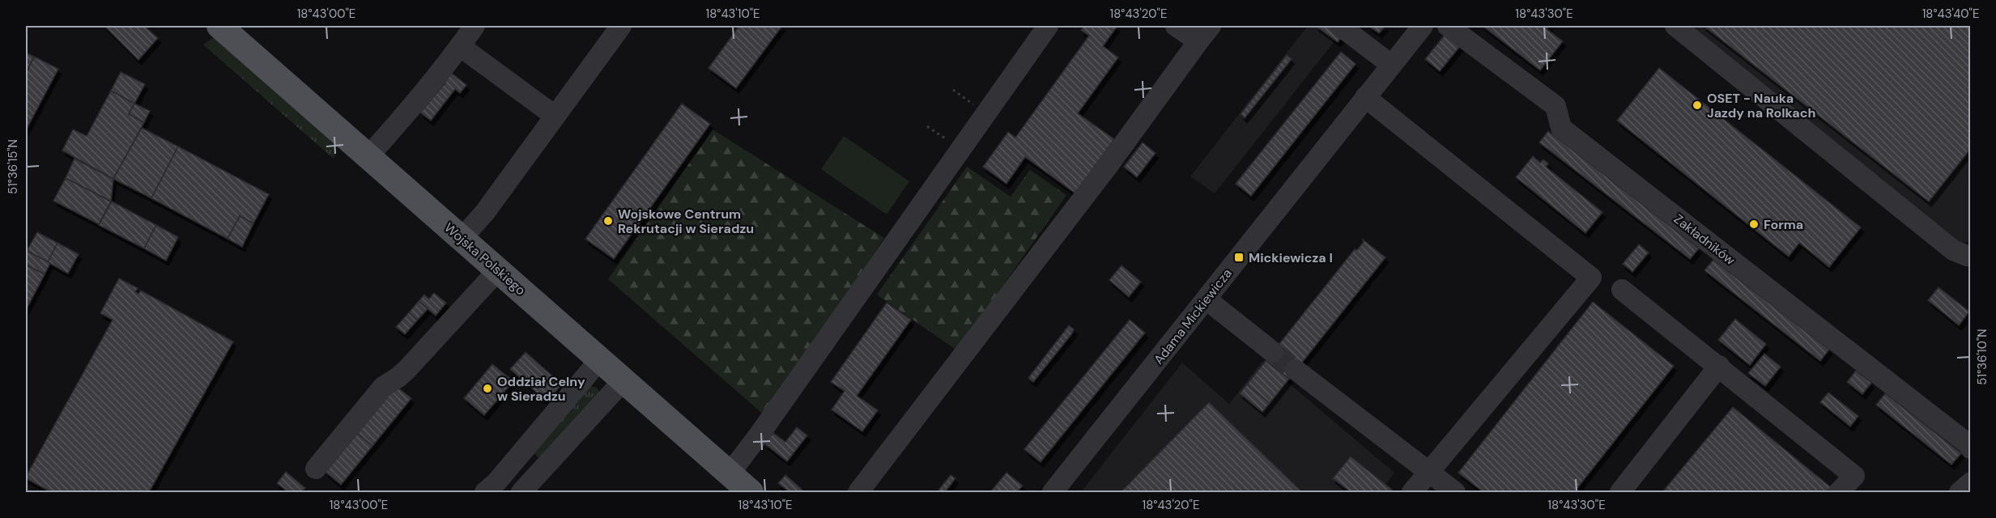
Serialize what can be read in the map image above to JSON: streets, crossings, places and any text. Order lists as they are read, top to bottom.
{
  "streets": {
    "main road": ["Wojska Polskiego"],
    "street": ["Zakładników", "Adama Mickiewicza"]
  },
  "places": {
    "other": [
      "OSET - Nauka Jazdy na Rolkach",
      "Wojskowe Centrum Rekrutacji w Sieradzu",
      "Forma",
      "Oddział Celny w Sieradzu"
    ],
    "transit": ["Mickiewicza I"]
  },
  "coordinates": [
    "18°43'00\"E",
    "18°43'10\"E",
    "18°43'20\"E",
    "18°43'30\"E",
    "18°43'40\"E",
    "51°36'15\"N",
    "51°36'10\"N"
  ]
}
